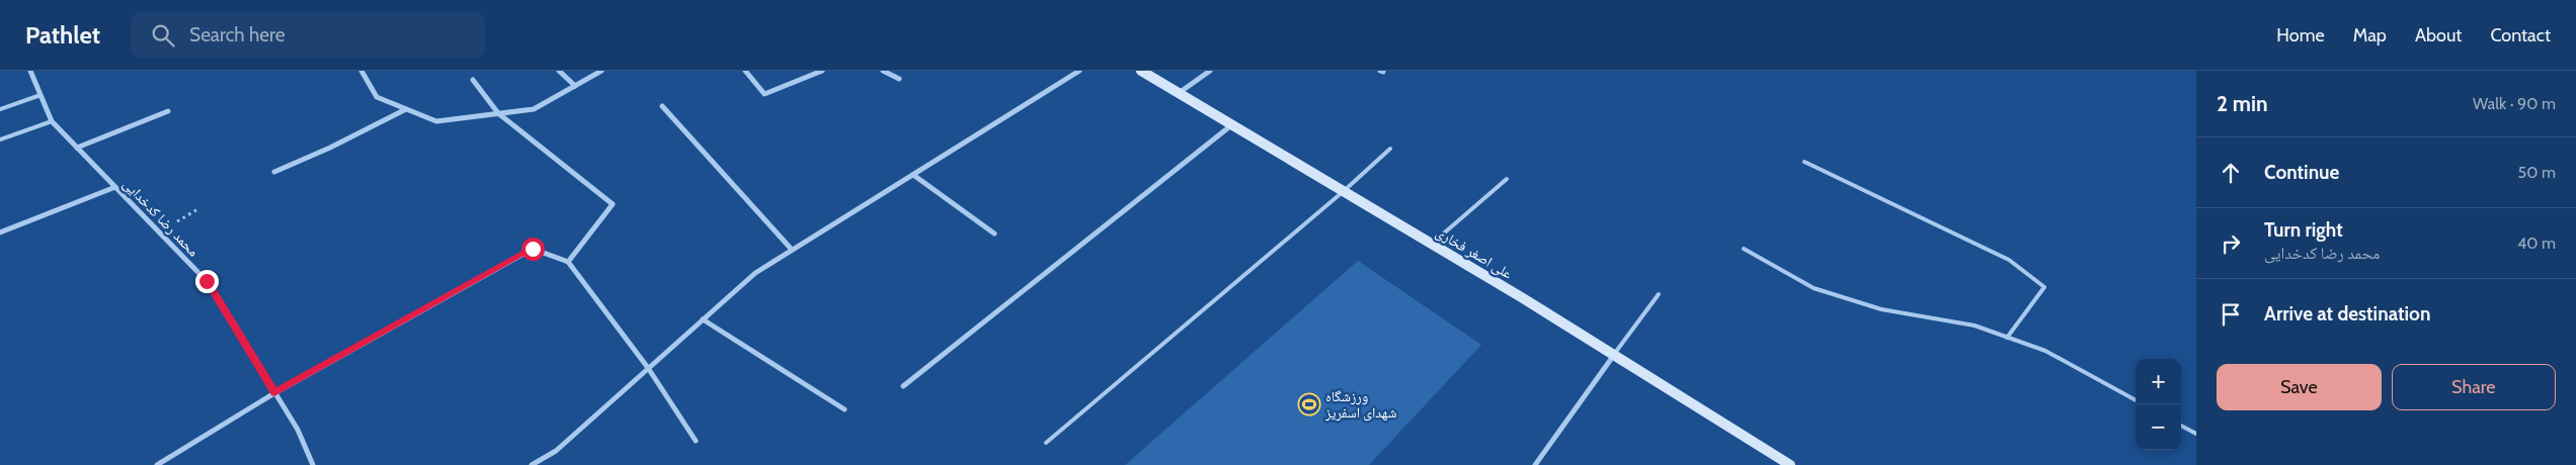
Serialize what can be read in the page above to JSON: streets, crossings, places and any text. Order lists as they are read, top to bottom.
{
  "streets": {
    "street": ["محمد رضا کدخدایی", "علی اصغر فخاری"]
  },
  "places": {
    "sports": ["ورزشگاه شهدای اسفریز"]
  },
  "page": {
    "header": "Pathlet",
    "search": "Search here",
    "nav": [
      "Home",
      "Map",
      "About",
      "Contact"
    ],
    "heading": ["2 min", "Walk · 90 m"],
    "list": [
      ["Continue", "50 m"],
      ["Turn right", "محمد رضا کدخدایی", "40 m"],
      "Arrive at destination"
    ],
    "buttons": ["Save", "Share"],
    "map_buttons": ["+", "−"]
  }
}
